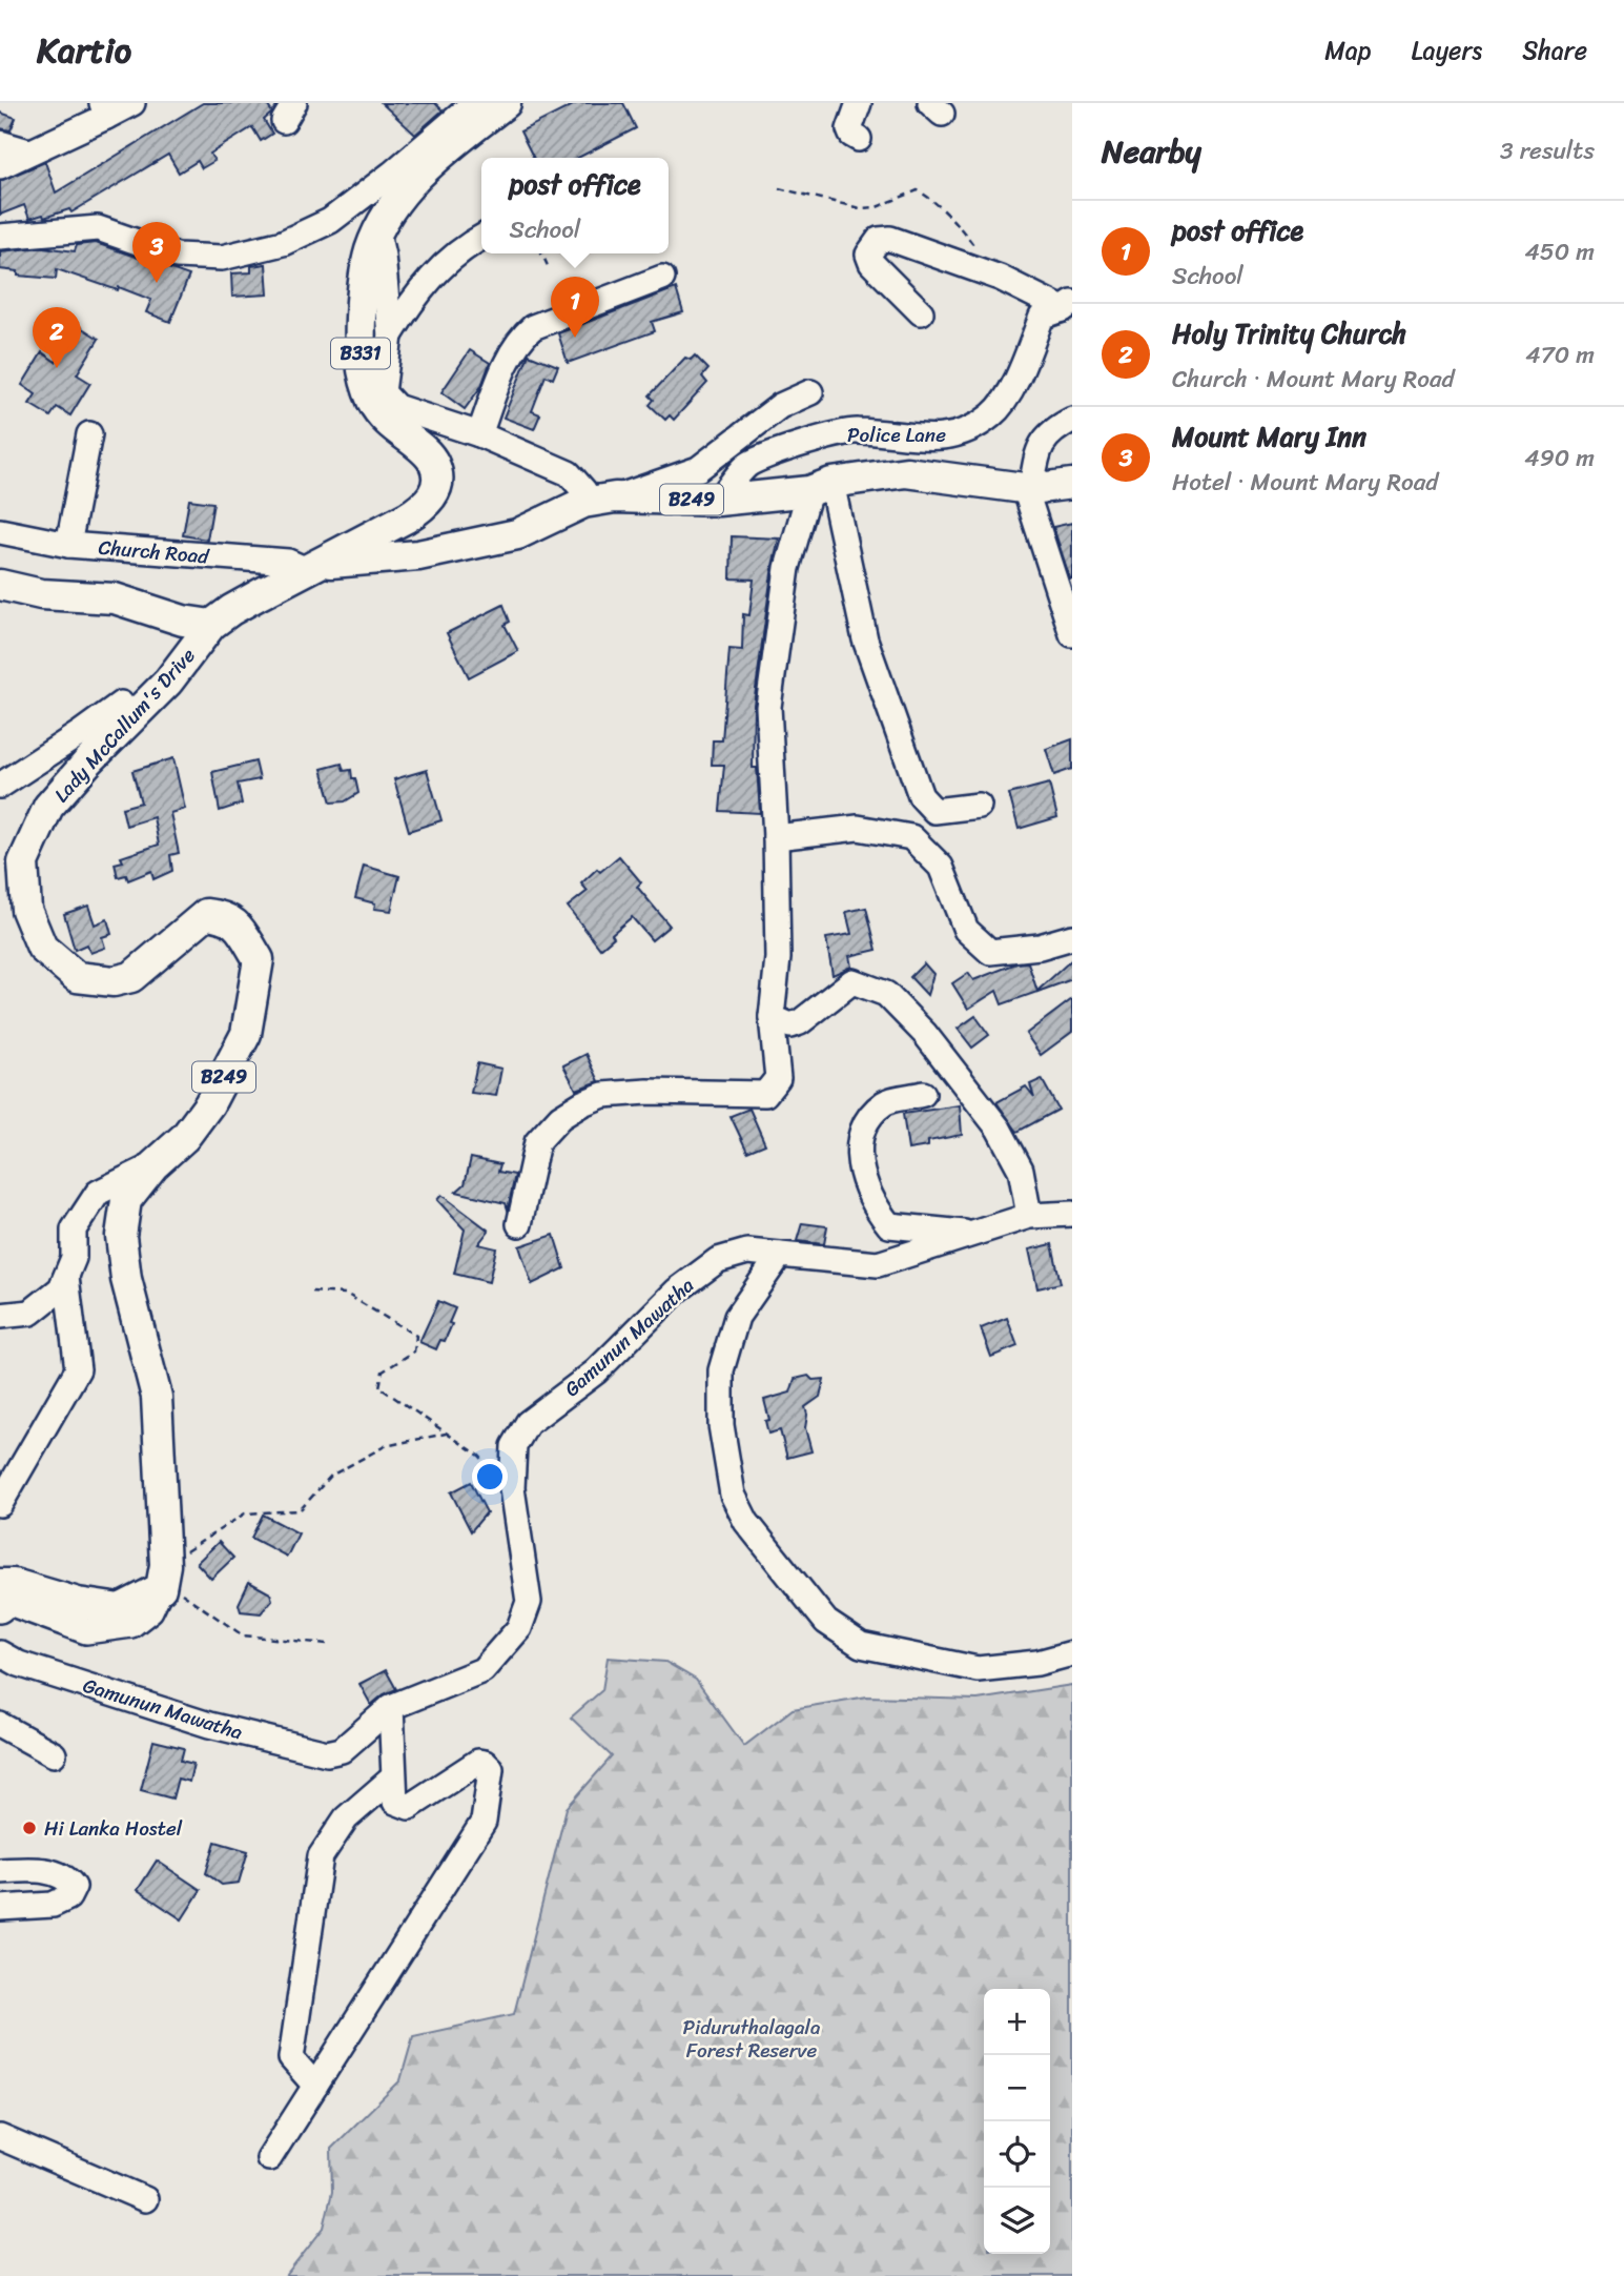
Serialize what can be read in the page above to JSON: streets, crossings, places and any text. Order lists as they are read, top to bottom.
{
  "streets": {
    "main road": ["B331", "B249", "Lady McCallum's Drive"],
    "street": ["Police Lane", "Church Road", "Gamunun Mawatha"]
  },
  "crossings": [
    ["B331", "Church Road"],
    ["B331", "Lady McCallum's Drive"],
    ["Police Lane", "Lady McCallum's Drive"],
    ["Church Road", "Lady McCallum's Drive"]
  ],
  "parks": ["Piduruthalagala Forest Reserve"],
  "places": ["Hi Lanka Hostel"],
  "page": {
    "header": "Kartio",
    "nav": ["Map", "Layers", "Share"],
    "heading": ["Nearby", "3 results"],
    "popup": ["post office", "School"],
    "list": [
      {
        "mark": "1",
        "name": "post office",
        "note": "School",
        "value": "450 m"
      },
      {
        "mark": "2",
        "name": "Holy Trinity Church",
        "note": "Church · Mount Mary Road",
        "value": "470 m"
      },
      {
        "mark": "3",
        "name": "Mount Mary Inn",
        "note": "Hotel · Mount Mary Road",
        "value": "490 m"
      }
    ],
    "pins": ["3", "1", "2"],
    "map_buttons": ["+", "−"]
  }
}
